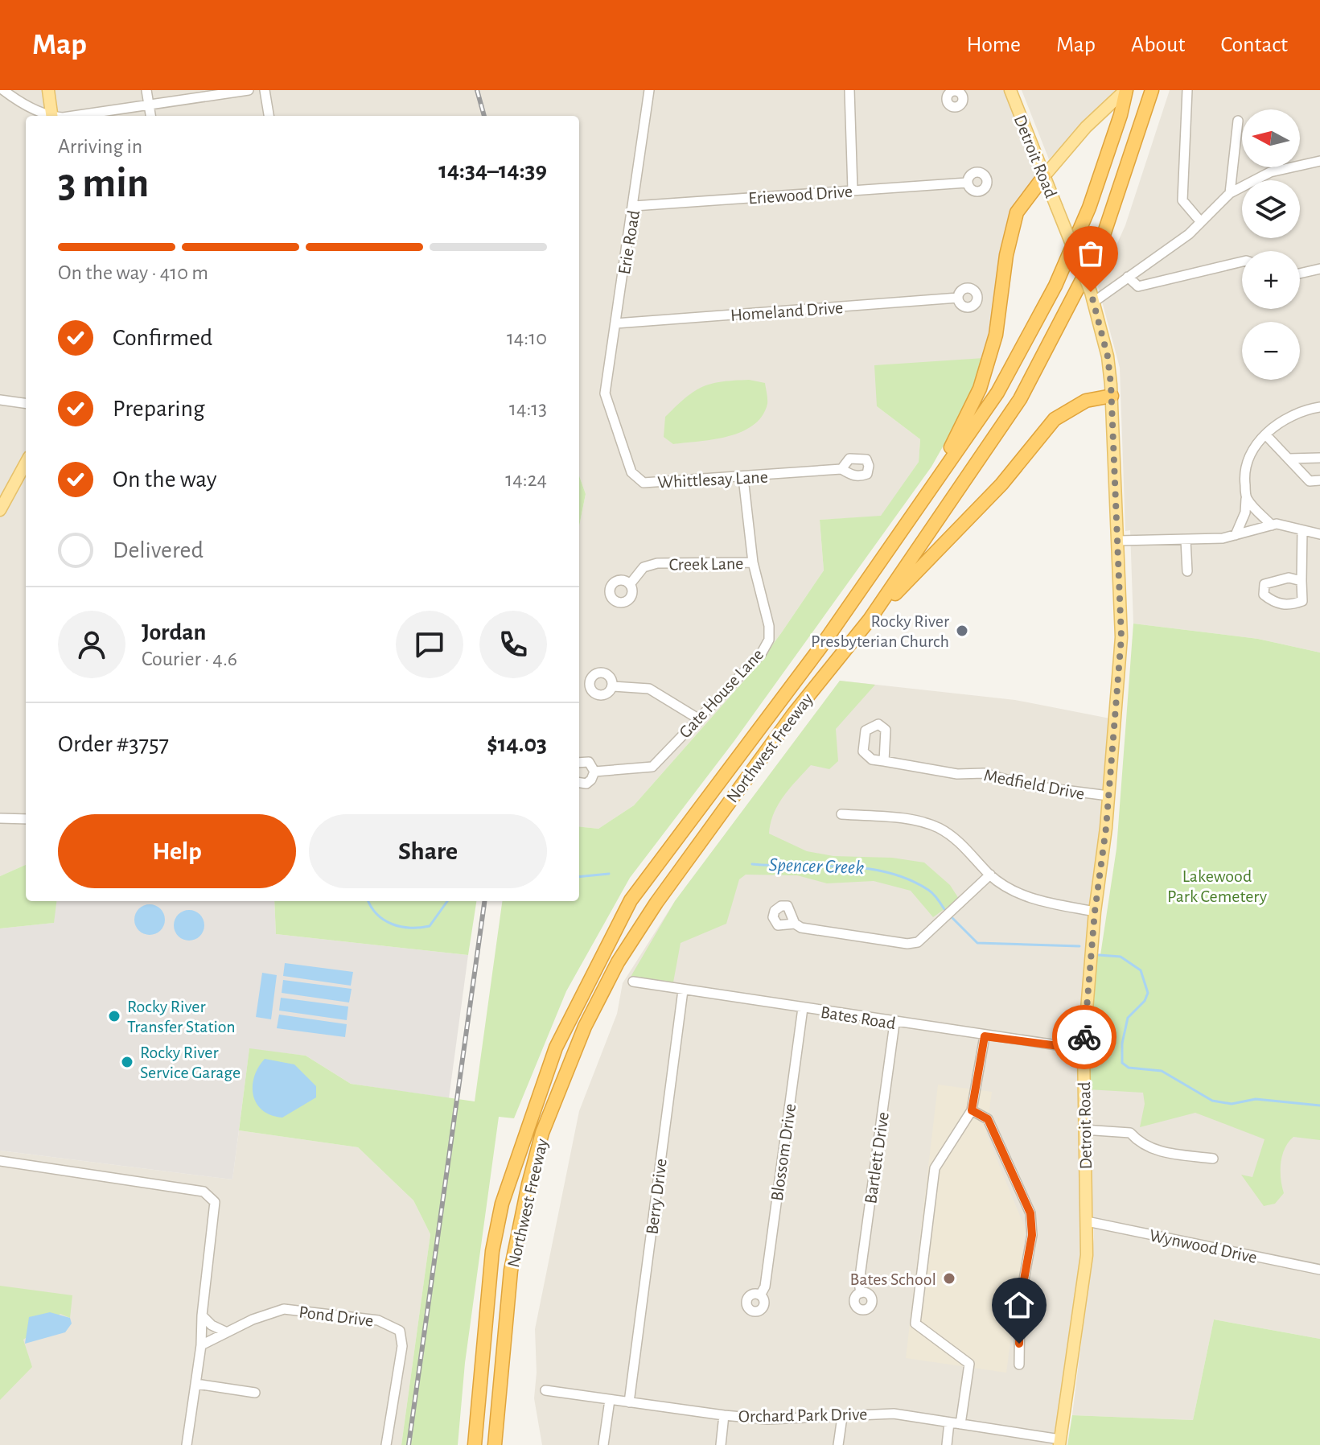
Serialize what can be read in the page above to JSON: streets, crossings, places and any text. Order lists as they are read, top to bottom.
{
  "streets": {
    "highway": ["Northwest Freeway"],
    "main road": ["Detroit Road"],
    "street": [
      "Eriewood Drive",
      "Erie Road",
      "Homeland Drive",
      "Whittlesay Lane",
      "Creek Lane",
      "Gate House Lane",
      "Medfield Drive",
      "Bates Road",
      "Blossom Drive",
      "Bartlett Drive",
      "Berry Drive",
      "Wynwood Drive",
      "Pond Drive",
      "Orchard Park Drive"
    ]
  },
  "crossings": [
    ["Detroit Road", "Medfield Drive"],
    ["Detroit Road", "Bates Road"],
    ["Detroit Road", "Wynwood Drive"],
    ["Detroit Road", "Orchard Park Drive"],
    ["Eriewood Drive", "Erie Road"],
    ["Erie Road", "Homeland Drive"],
    ["Erie Road", "Whittlesay Lane"],
    ["Whittlesay Lane", "Gate House Lane"],
    ["Creek Lane", "Gate House Lane"],
    ["Bates Road", "Blossom Drive"],
    ["Bates Road", "Bartlett Drive"],
    ["Bates Road", "Berry Drive"],
    ["Berry Drive", "Orchard Park Drive"]
  ],
  "water": ["Spencer Creek"],
  "parks": ["Lakewood Park Cemetery"],
  "places": [
    "Rocky River Presbyterian Church",
    "Rocky River Transfer Station",
    "Rocky River Service Garage",
    "Bates School"
  ],
  "north": "left",
  "page": {
    "header": "Map",
    "nav": [
      "Home",
      "Map",
      "About",
      "Contact"
    ],
    "map_buttons": ["+", "−"],
    "heading": ["3 min", "Arriving in", "14:34–14:39"],
    "panel": [
      "Jordan",
      "Courier · 4.6",
      "Order #3757",
      "$14.03"
    ],
    "bar": "On the way · 410 m",
    "list": [
      ["Confirmed", "14:10"],
      ["Preparing", "14:13"],
      ["On the way", "14:24"],
      "Delivered"
    ],
    "buttons": ["Help", "Share"]
  }
}
